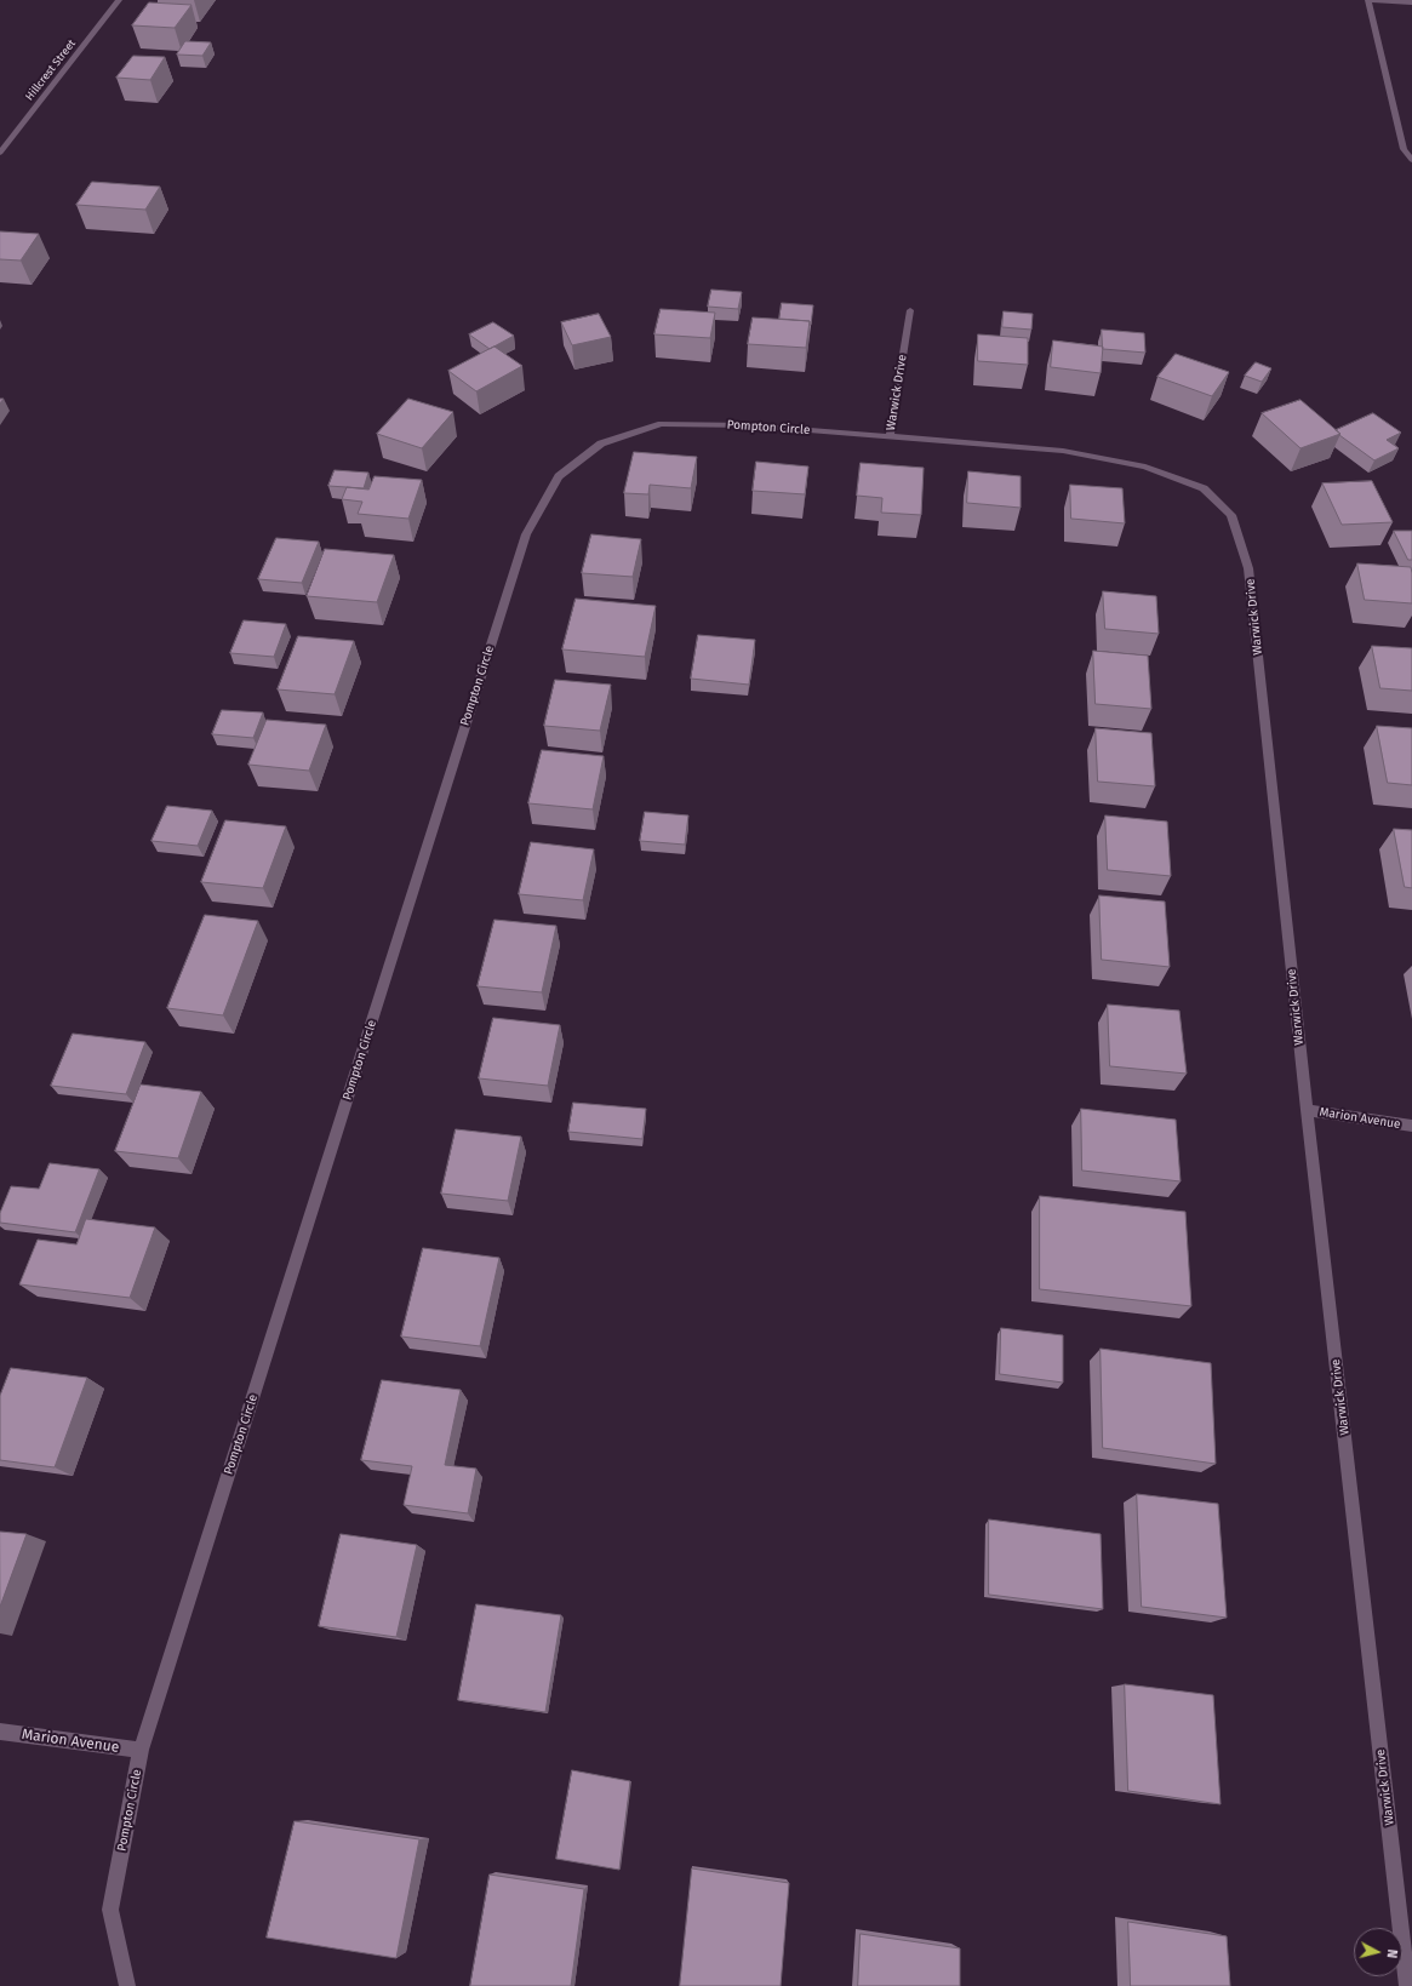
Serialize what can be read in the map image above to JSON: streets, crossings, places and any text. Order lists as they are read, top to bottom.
{
  "streets": {
    "street": [
      "Hillcrest Street",
      "Warwick Drive",
      "Pompton Circle",
      "Marion Avenue"
    ]
  },
  "crossings": [
    ["Warwick Drive", "Pompton Circle"],
    ["Warwick Drive", "Marion Avenue"],
    ["Pompton Circle", "Marion Avenue"]
  ],
  "north": "right"
}
